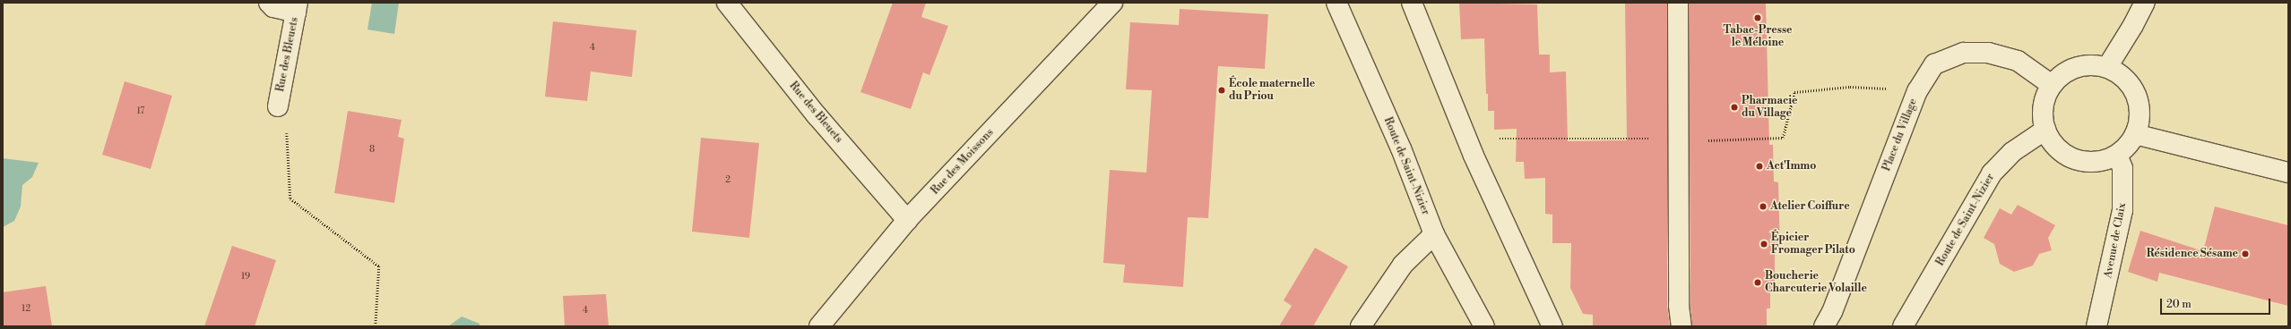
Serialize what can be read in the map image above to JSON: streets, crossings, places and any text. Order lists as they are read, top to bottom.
{
  "streets": {
    "street": [
      "Rue des Bleuets",
      "Place du Village",
      "Rue des Moissons",
      "Route de Saint-Nizier",
      "Avenue de Claix"
    ]
  },
  "crossings": [
    ["Rue des Bleuets", "Rue des Moissons"],
    ["Place du Village", "Route de Saint-Nizier"],
    ["Place du Village", "Avenue de Claix"],
    ["Route de Saint-Nizier", "Avenue de Claix"]
  ],
  "places": [
    "Tabac-Presse le Méloine",
    "École maternelle du Priou",
    "Pharmacie du Village",
    "Act'Immo",
    "Atelier Coiffure",
    "Épicier Fromager Pilato",
    "Résidence Sésame",
    "Boucherie Charcuterie Volaille"
  ],
  "house_numbers": [
    "4",
    "17",
    "8",
    "2",
    "19",
    "12",
    "4"
  ],
  "scale_bar": "20 m"
}
